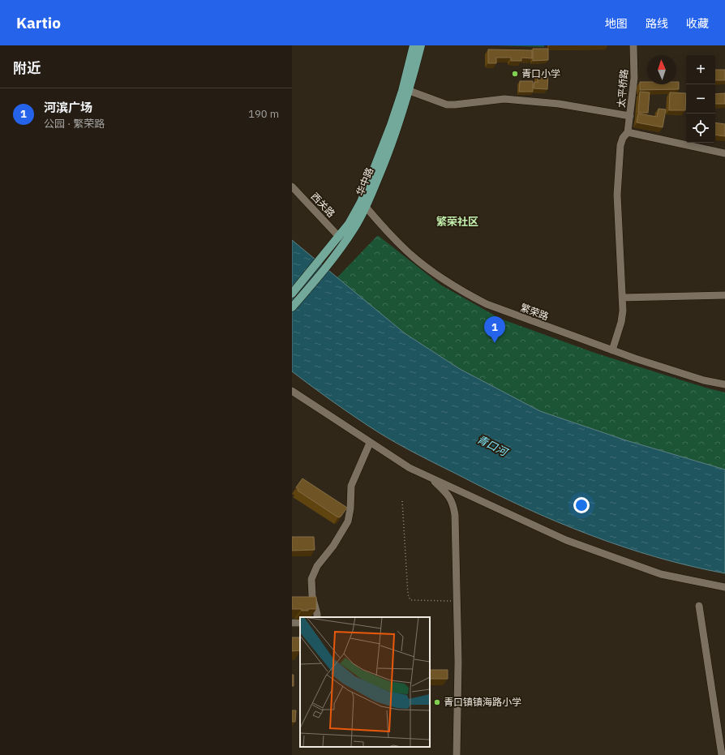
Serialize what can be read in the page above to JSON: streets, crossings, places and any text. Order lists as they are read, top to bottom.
{
  "streets": {
    "main road": ["华中路"],
    "street": ["太平桥路", "西关路", "繁荣路"]
  },
  "crossings": [
    ["太平桥路", "繁荣路"],
    ["华中路", "西关路"],
    ["华中路", "繁荣路"]
  ],
  "districts": ["繁荣社区"],
  "water": ["青口河"],
  "places": ["青口小学", "青口镇镇海路小学"],
  "north": "top",
  "page": {
    "header": "Kartio",
    "nav": ["地图", "路线", "收藏"],
    "heading": "附近",
    "map_buttons": ["+", "−"],
    "list": [
      {
        "mark": "1",
        "name": "河滨广场",
        "note": "公园 · 繁荣路",
        "value": "190 m"
      }
    ],
    "pins": "1"
  }
}
